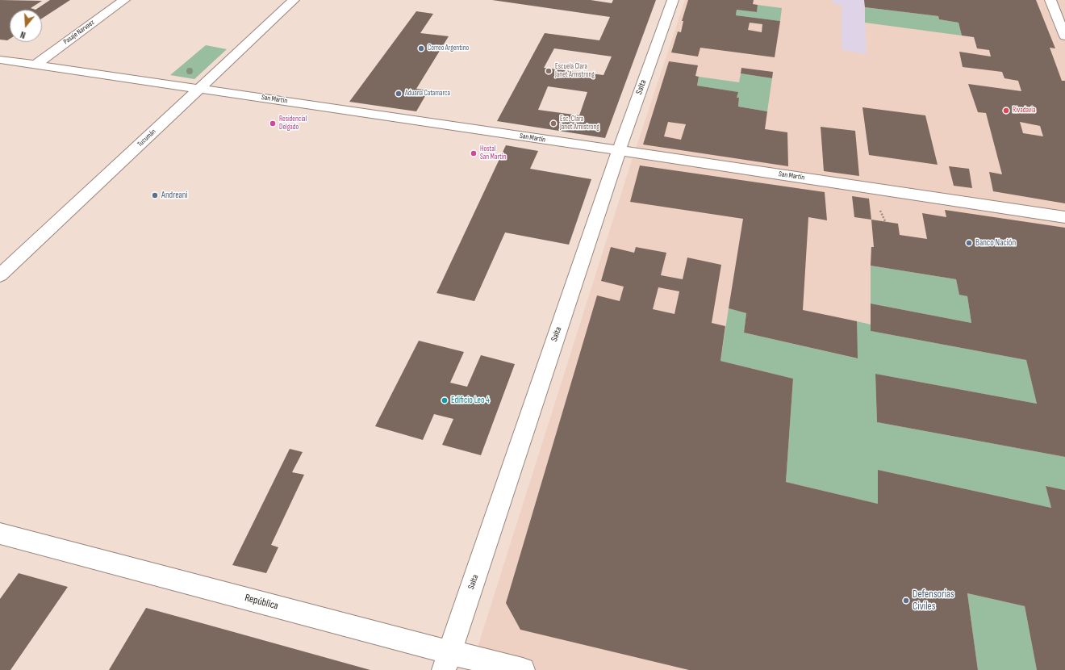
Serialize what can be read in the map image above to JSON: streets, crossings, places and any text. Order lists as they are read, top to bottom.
{
  "streets": {
    "street": [
      "Pasaje Narvaez",
      "Salta",
      "San Martín",
      "Tucumán",
      "República"
    ]
  },
  "crossings": [
    ["Pasaje Narvaez", "San Martín"],
    ["Salta", "San Martín"],
    ["Salta", "República"],
    ["San Martín", "Tucumán"]
  ],
  "places": [
    "Correo Argentino",
    "Escuela Clara Janet Armstrong",
    "Aduana Catamarca",
    "Rivadavia",
    "Residencial Delgado",
    "Esc. Clara Janet Armstrong",
    "Hostal San Martín",
    "Andreani",
    "Banco Nación",
    "Edificio Leo 4",
    "Defensorias Civiles"
  ],
  "north": "bottom"
}
